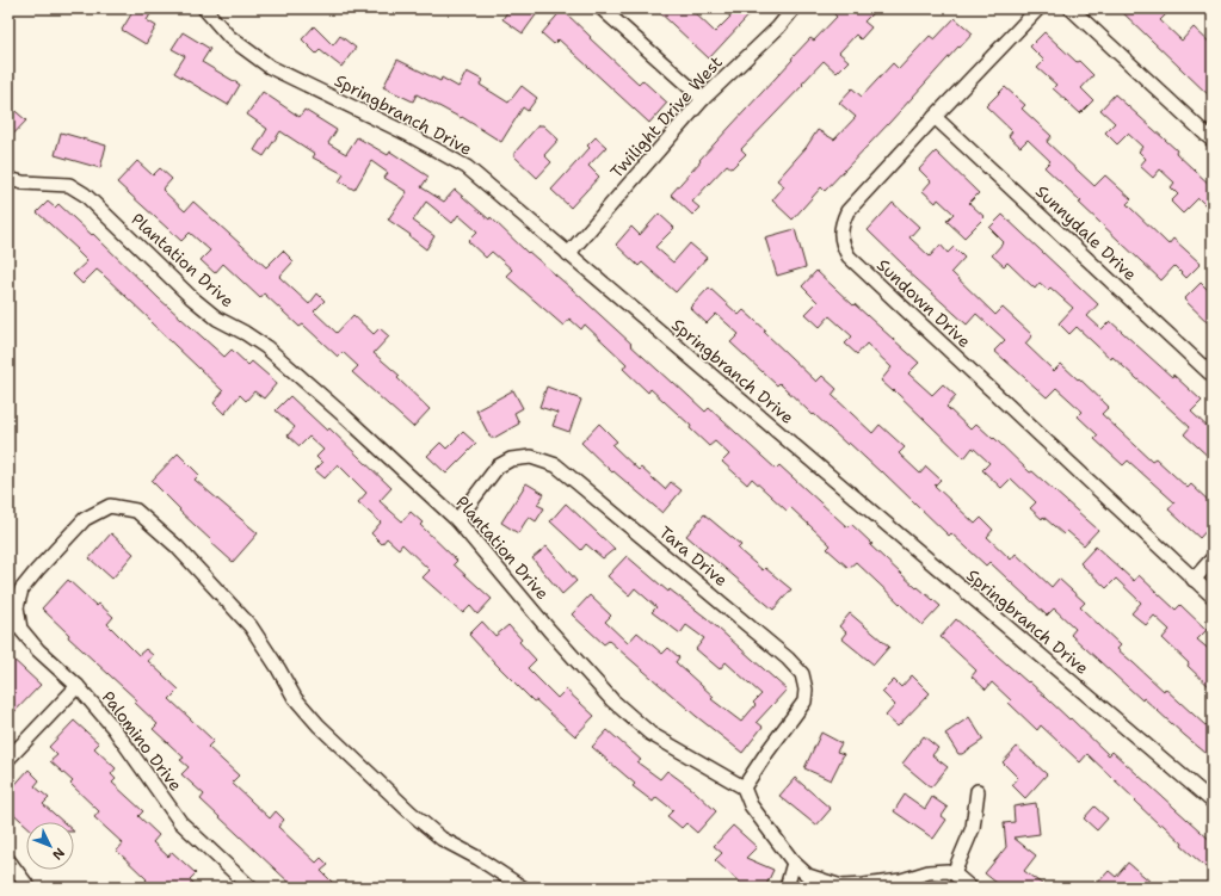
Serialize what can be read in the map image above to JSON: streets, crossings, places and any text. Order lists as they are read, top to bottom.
{
  "streets": {
    "street": [
      "Springbranch Drive",
      "Twilight Drive West",
      "Sunnydale Drive",
      "Plantation Drive",
      "Sundown Drive",
      "Tara Drive",
      "Palomino Drive"
    ]
  },
  "crossings": [
    ["Springbranch Drive", "Twilight Drive West"],
    ["Sunnydale Drive", "Sundown Drive"],
    ["Plantation Drive", "Tara Drive"]
  ],
  "north": "bottom right"
}
